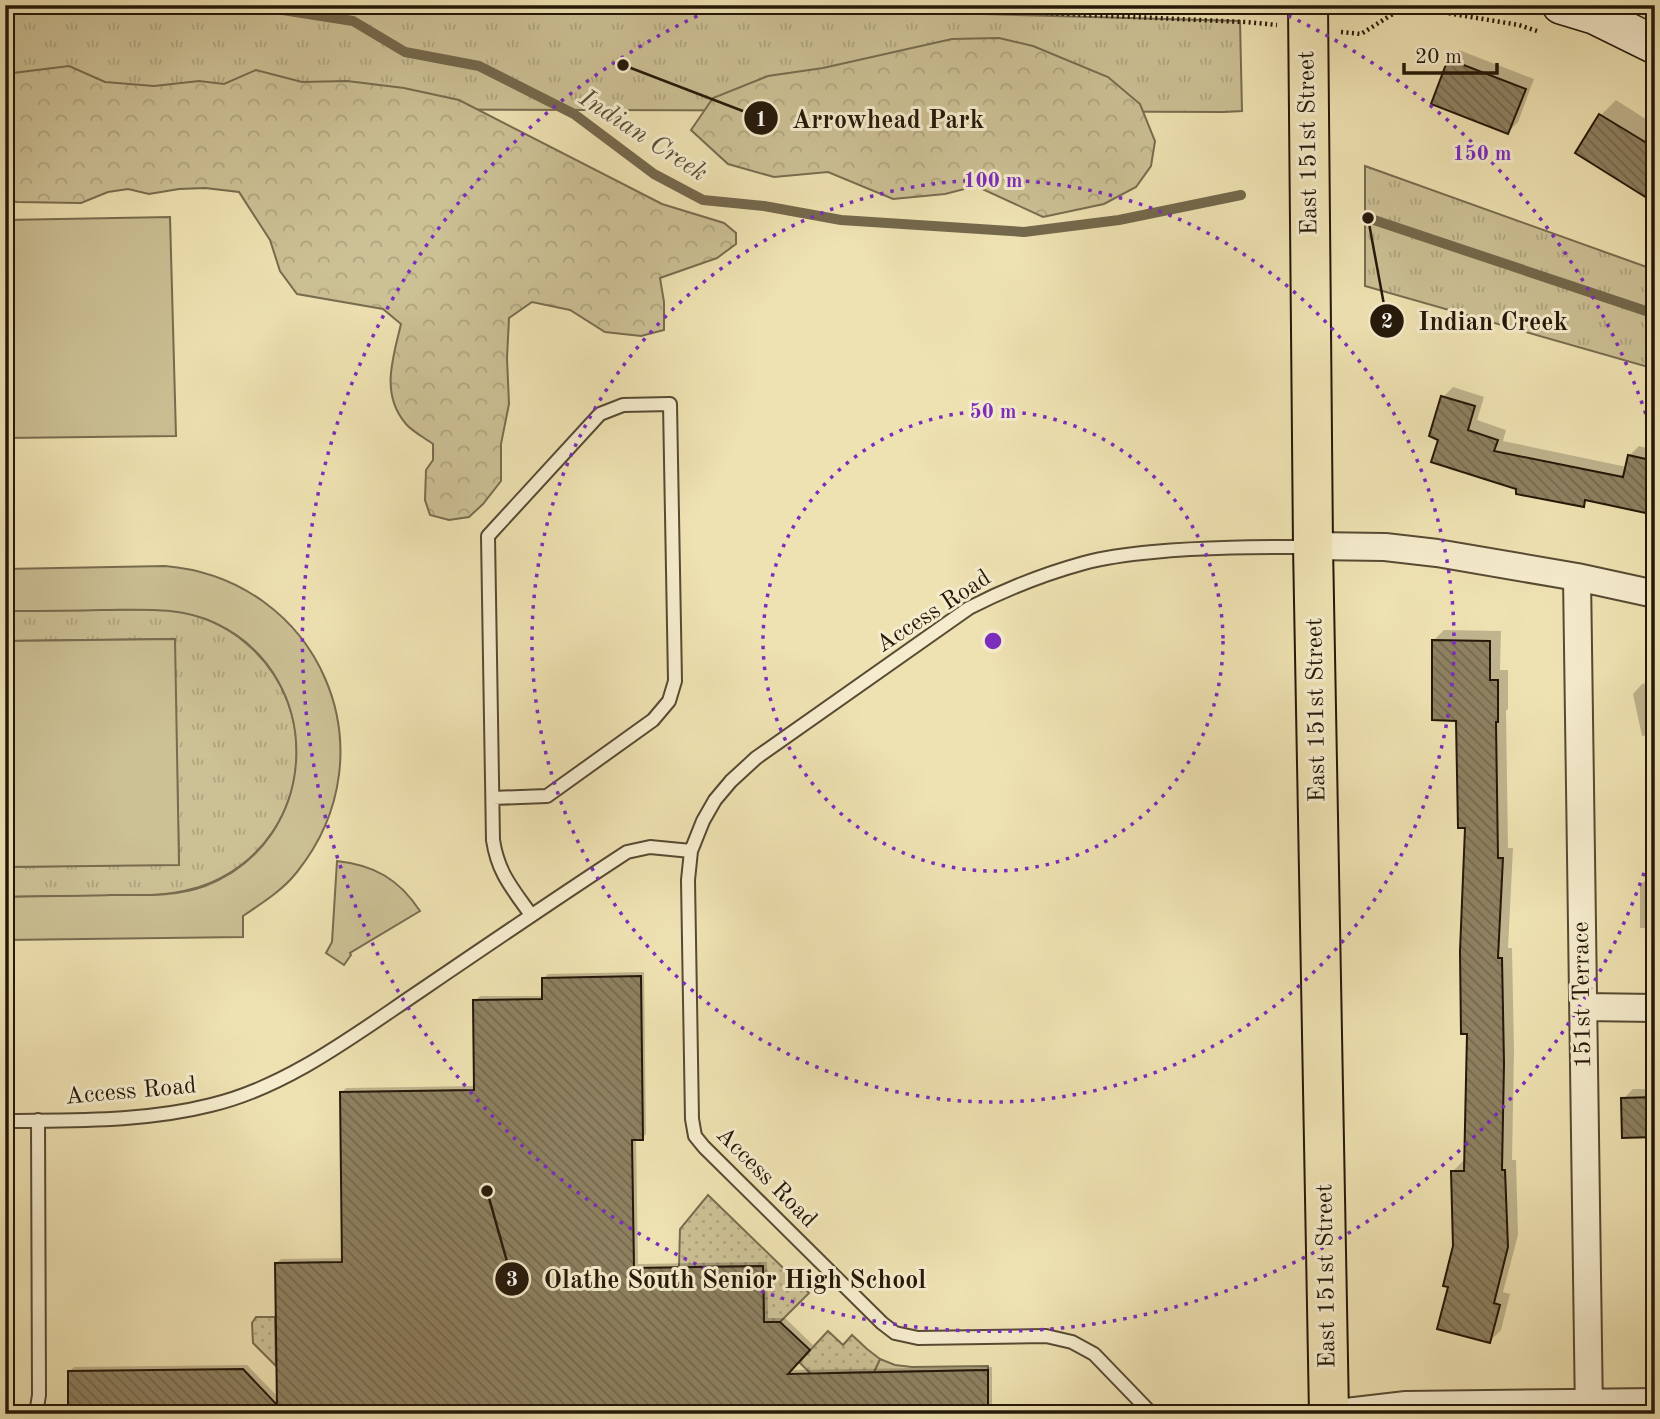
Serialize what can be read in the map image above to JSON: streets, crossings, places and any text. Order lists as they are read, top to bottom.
{
  "streets": {
    "main road": ["East 151st Street"],
    "street": ["151st Terrace"],
    "lane": ["Access Road"]
  },
  "crossings": [
    ["East 151st Street", "Access Road"]
  ],
  "water": ["Indian Creek"],
  "places": ["Arrowhead Park", "Indian Creek", "Olathe South Senior High School"],
  "scale_bar": "20 m",
  "rings": ["150 m", "100 m", "50 m"]
}
